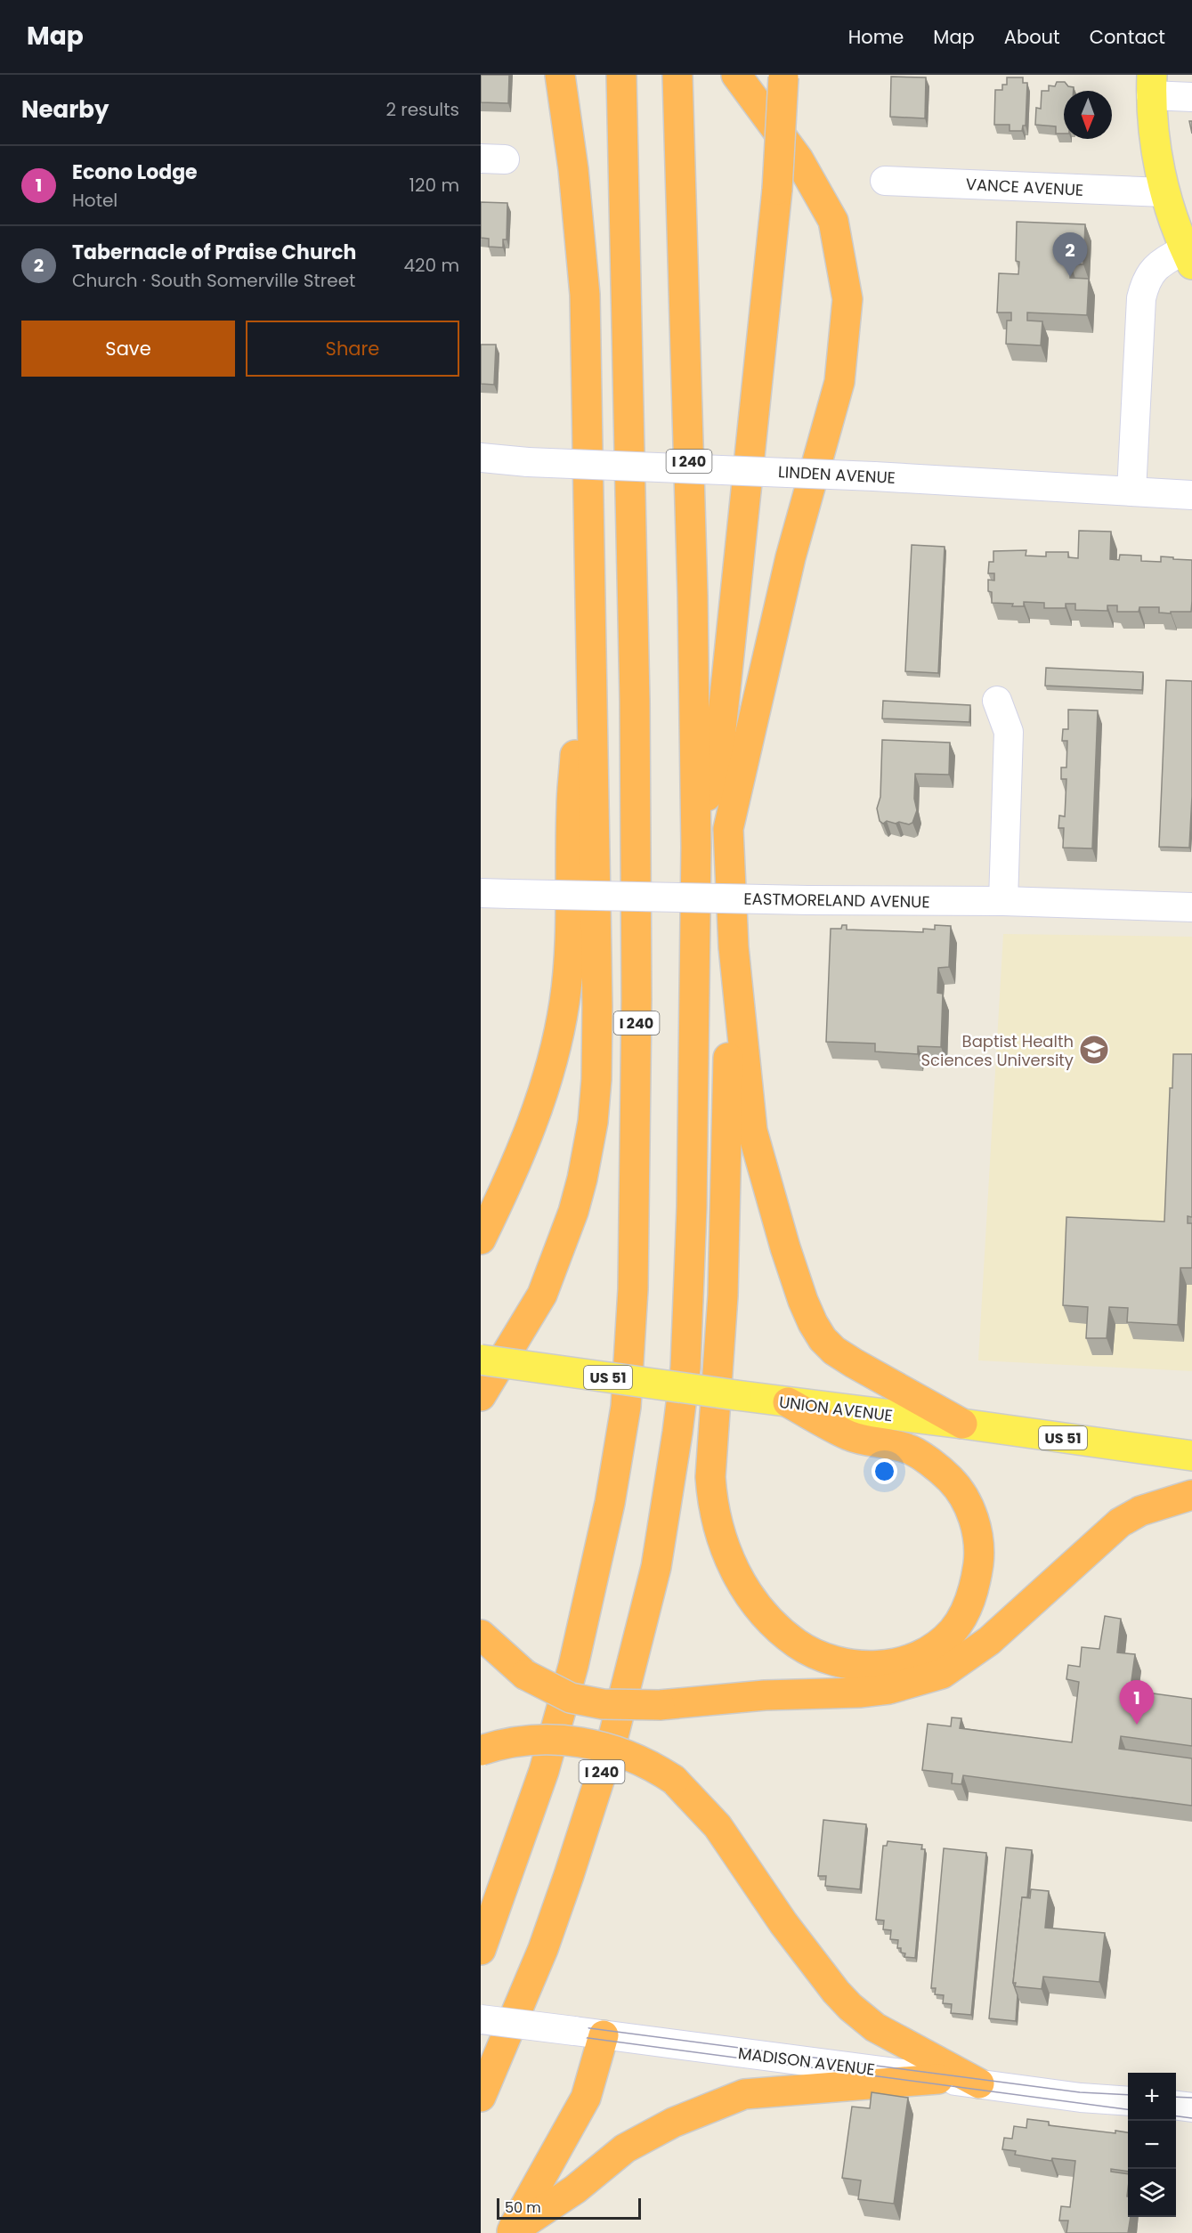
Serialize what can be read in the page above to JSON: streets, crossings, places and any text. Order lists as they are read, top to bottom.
{
  "streets": {
    "highway": ["I 240"],
    "main road": ["US 51", "UNION AVENUE"],
    "street": [
      "VANCE AVENUE",
      "LINDEN AVENUE",
      "EASTMORELAND AVENUE",
      "MADISON AVENUE"
    ]
  },
  "places": {
    "school or university": ["Baptist Health Sciences University"]
  },
  "scale_bar": "50 m",
  "north": "bottom",
  "page": {
    "header": "Map",
    "nav": [
      "Home",
      "Map",
      "About",
      "Contact"
    ],
    "heading": ["Nearby", "2 results"],
    "list": [
      {
        "mark": "1",
        "name": "Econo Lodge",
        "note": "Hotel",
        "value": "120 m"
      },
      {
        "mark": "2",
        "name": "Tabernacle of Praise Church",
        "note": "Church · South Somerville Street",
        "value": "420 m"
      }
    ],
    "pins": ["2", "1"],
    "buttons": ["Save", "Share"],
    "map_buttons": ["+", "−"],
    "scale": "50 m"
  }
}
